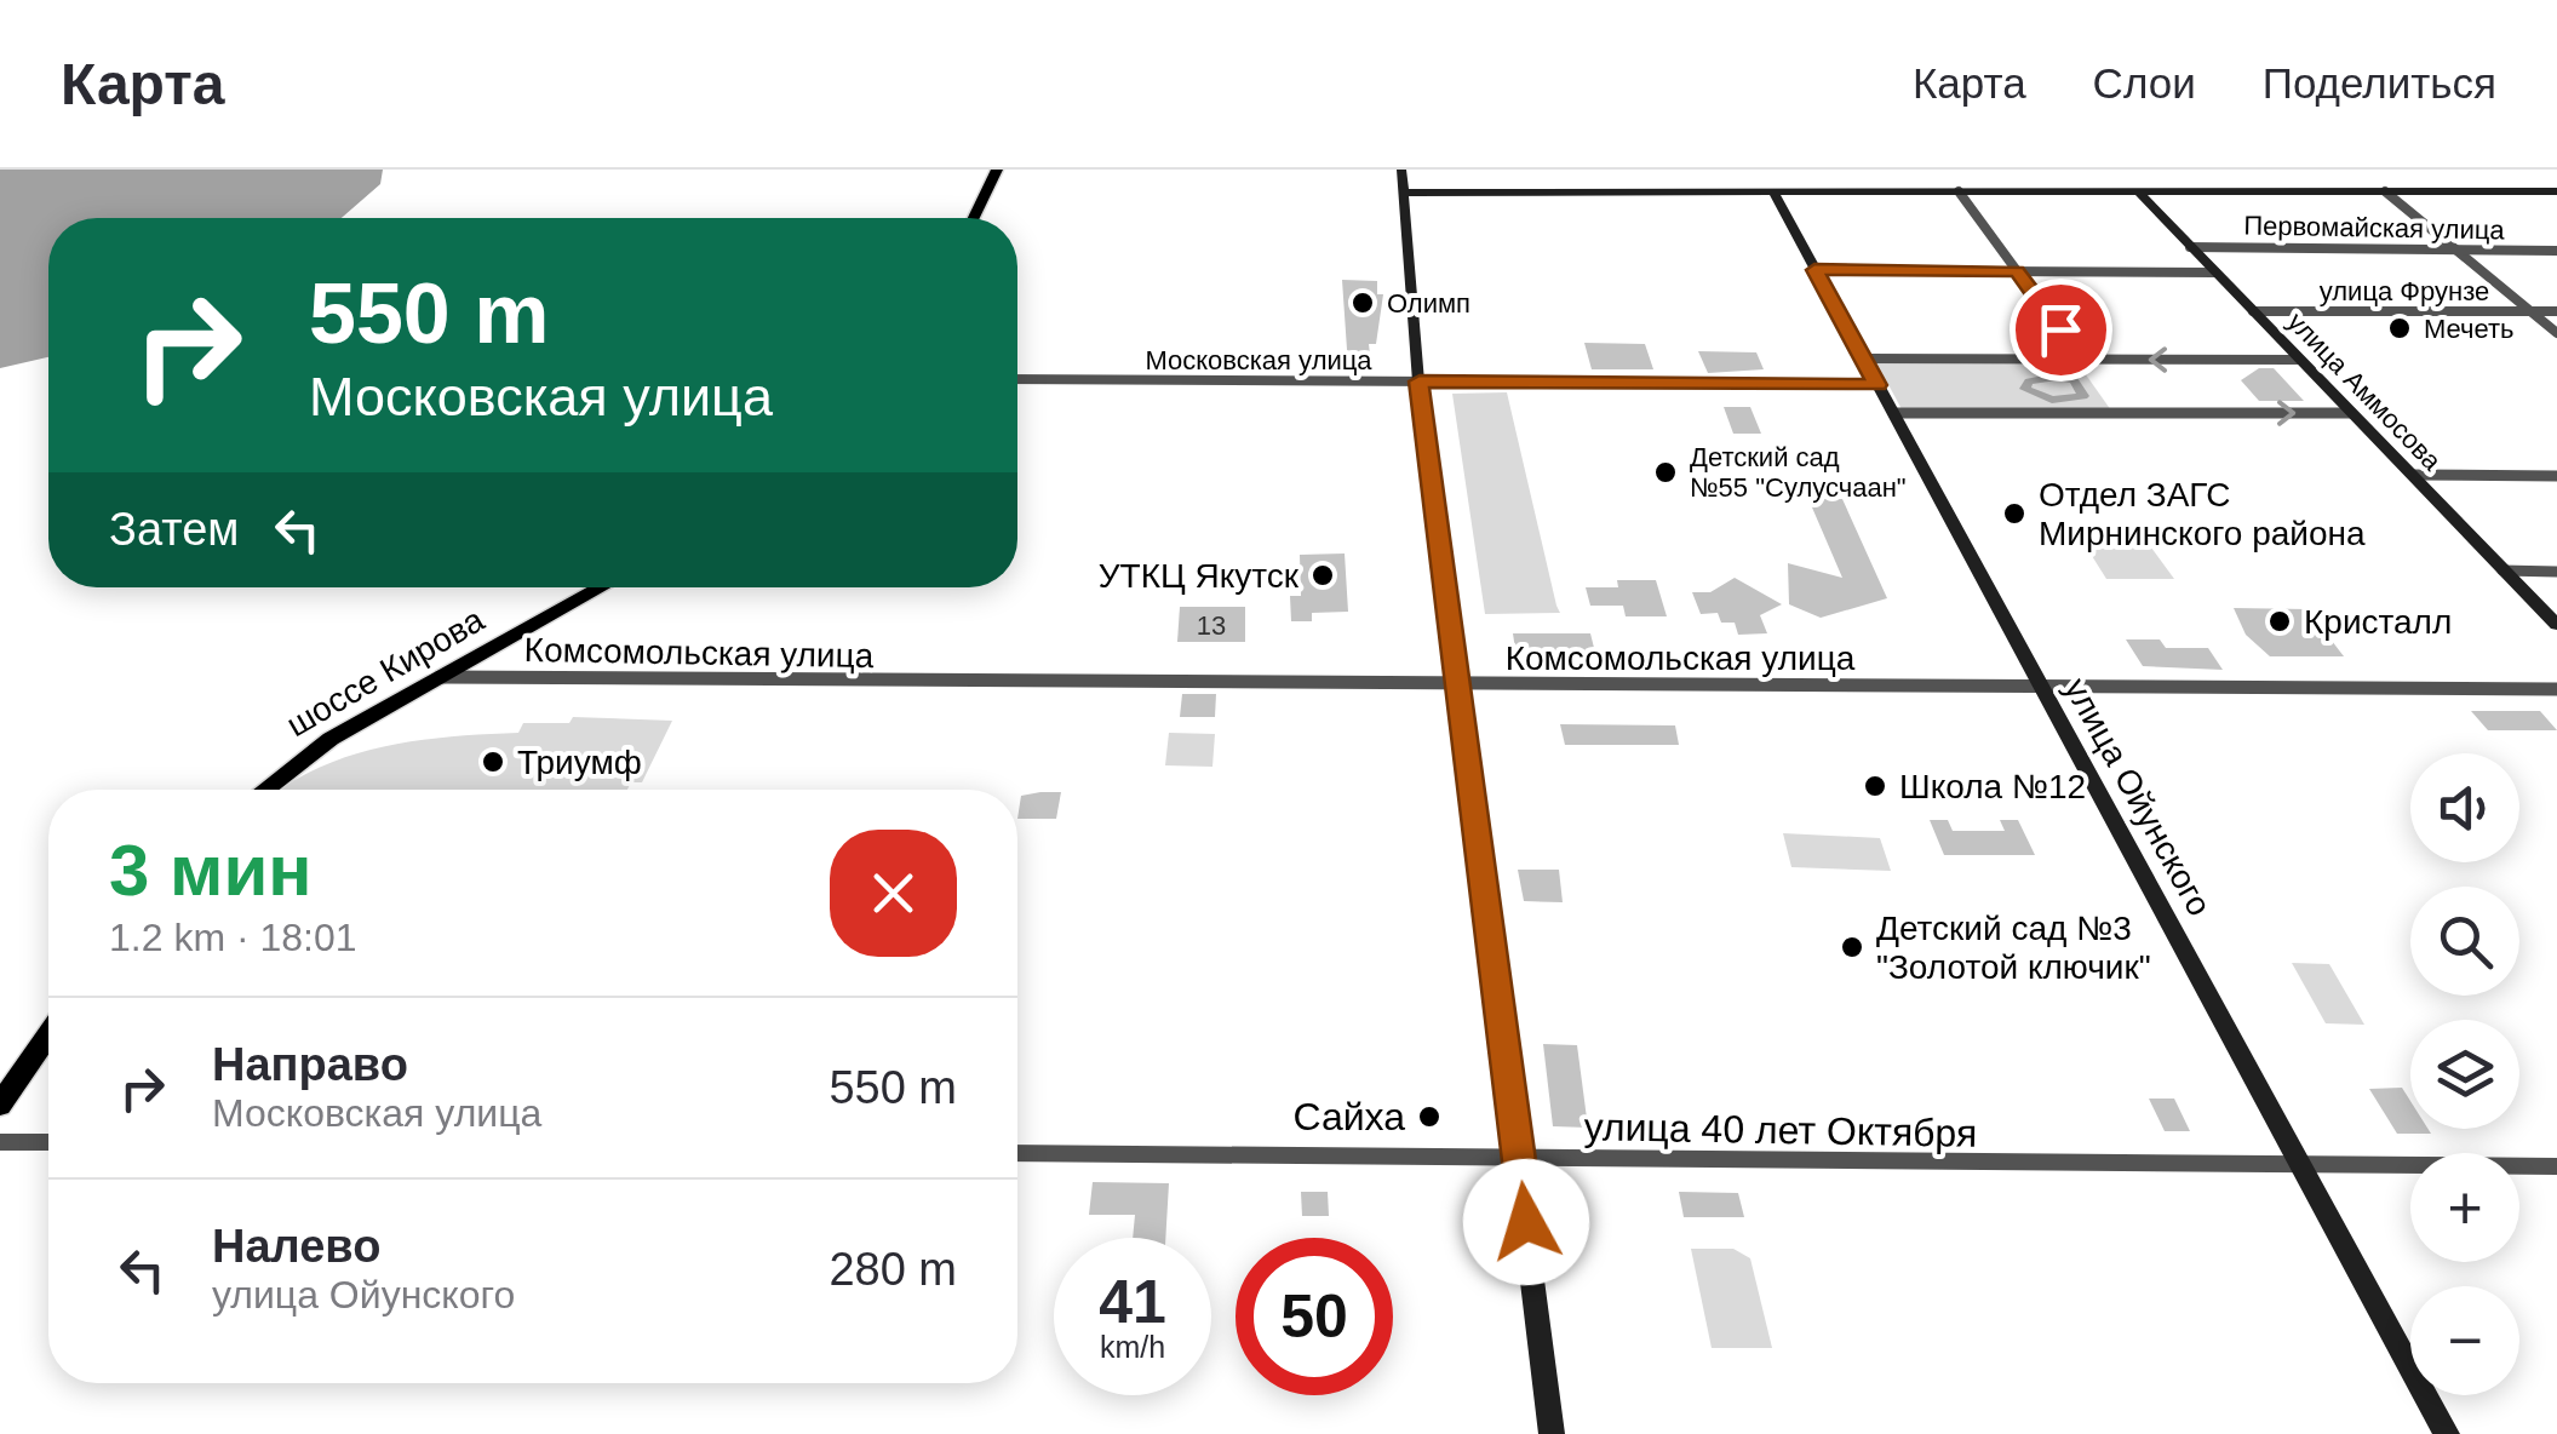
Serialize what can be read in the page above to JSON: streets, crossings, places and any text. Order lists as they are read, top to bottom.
{
  "streets": {
    "main road": ["улица Аммосова", "шоссе Кирова", "улица Ойунского"],
    "street": [
      "Первомайская улица",
      "улица Фрунзе",
      "Московская улица",
      "Комсомольская улица",
      "улица 40 лет Октября"
    ]
  },
  "crossings": [
    ["Первомайская улица", "улица Аммосова"],
    ["улица Фрунзе", "улица Аммосова"],
    ["Московская улица", "улица Ойунского"],
    ["Комсомольская улица", "шоссе Кирова"],
    ["Комсомольская улица", "улица Ойунского"],
    ["улица Ойунского", "улица 40 лет Октября"]
  ],
  "places": [
    "Олимп",
    "Мечеть",
    "Детский сад №55 \"Сулусчаан\"",
    "Отдел ЗАГС Мирнинского района",
    "УТКЦ Якутск",
    "Кристалл",
    "Триумф",
    "Школа №12",
    "Детский сад №3 \"Золотой ключик\"",
    "Сайха"
  ],
  "house_numbers": ["13"],
  "page": {
    "header": "Карта",
    "nav": ["Карта", "Слои", "Поделиться"],
    "turn": ["550 m", "Московская улица"],
    "then": "Затем",
    "map_buttons": ["+", "−"],
    "heading": ["3 мин", "1.2 km · 18:01"],
    "list": [
      {
        "name": "Направо",
        "note": "Московская улица",
        "value": "550 m"
      },
      {
        "name": "Налево",
        "note": "улица Ойунского",
        "value": "280 m"
      }
    ],
    "speed": "41 km/h",
    "limit": "50"
  }
}
